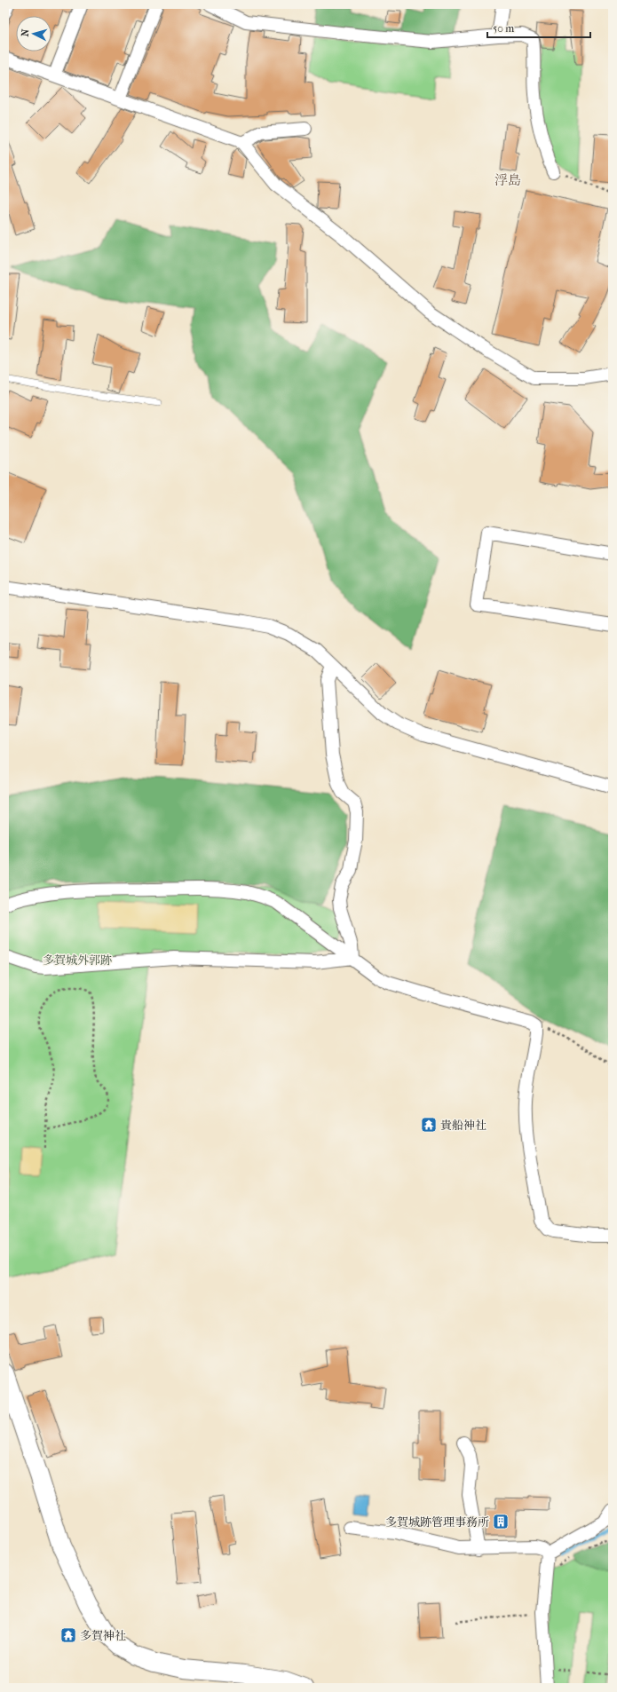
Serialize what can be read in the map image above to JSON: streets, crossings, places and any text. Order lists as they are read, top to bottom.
{
  "districts": ["浮島"],
  "parks": ["多賀城外郭跡"],
  "places": {
    "temple": ["貴船神社", "多賀神社"],
    "building": ["多賀城跡管理事務所"]
  },
  "scale_bar": "50 m",
  "north": "left"
}
